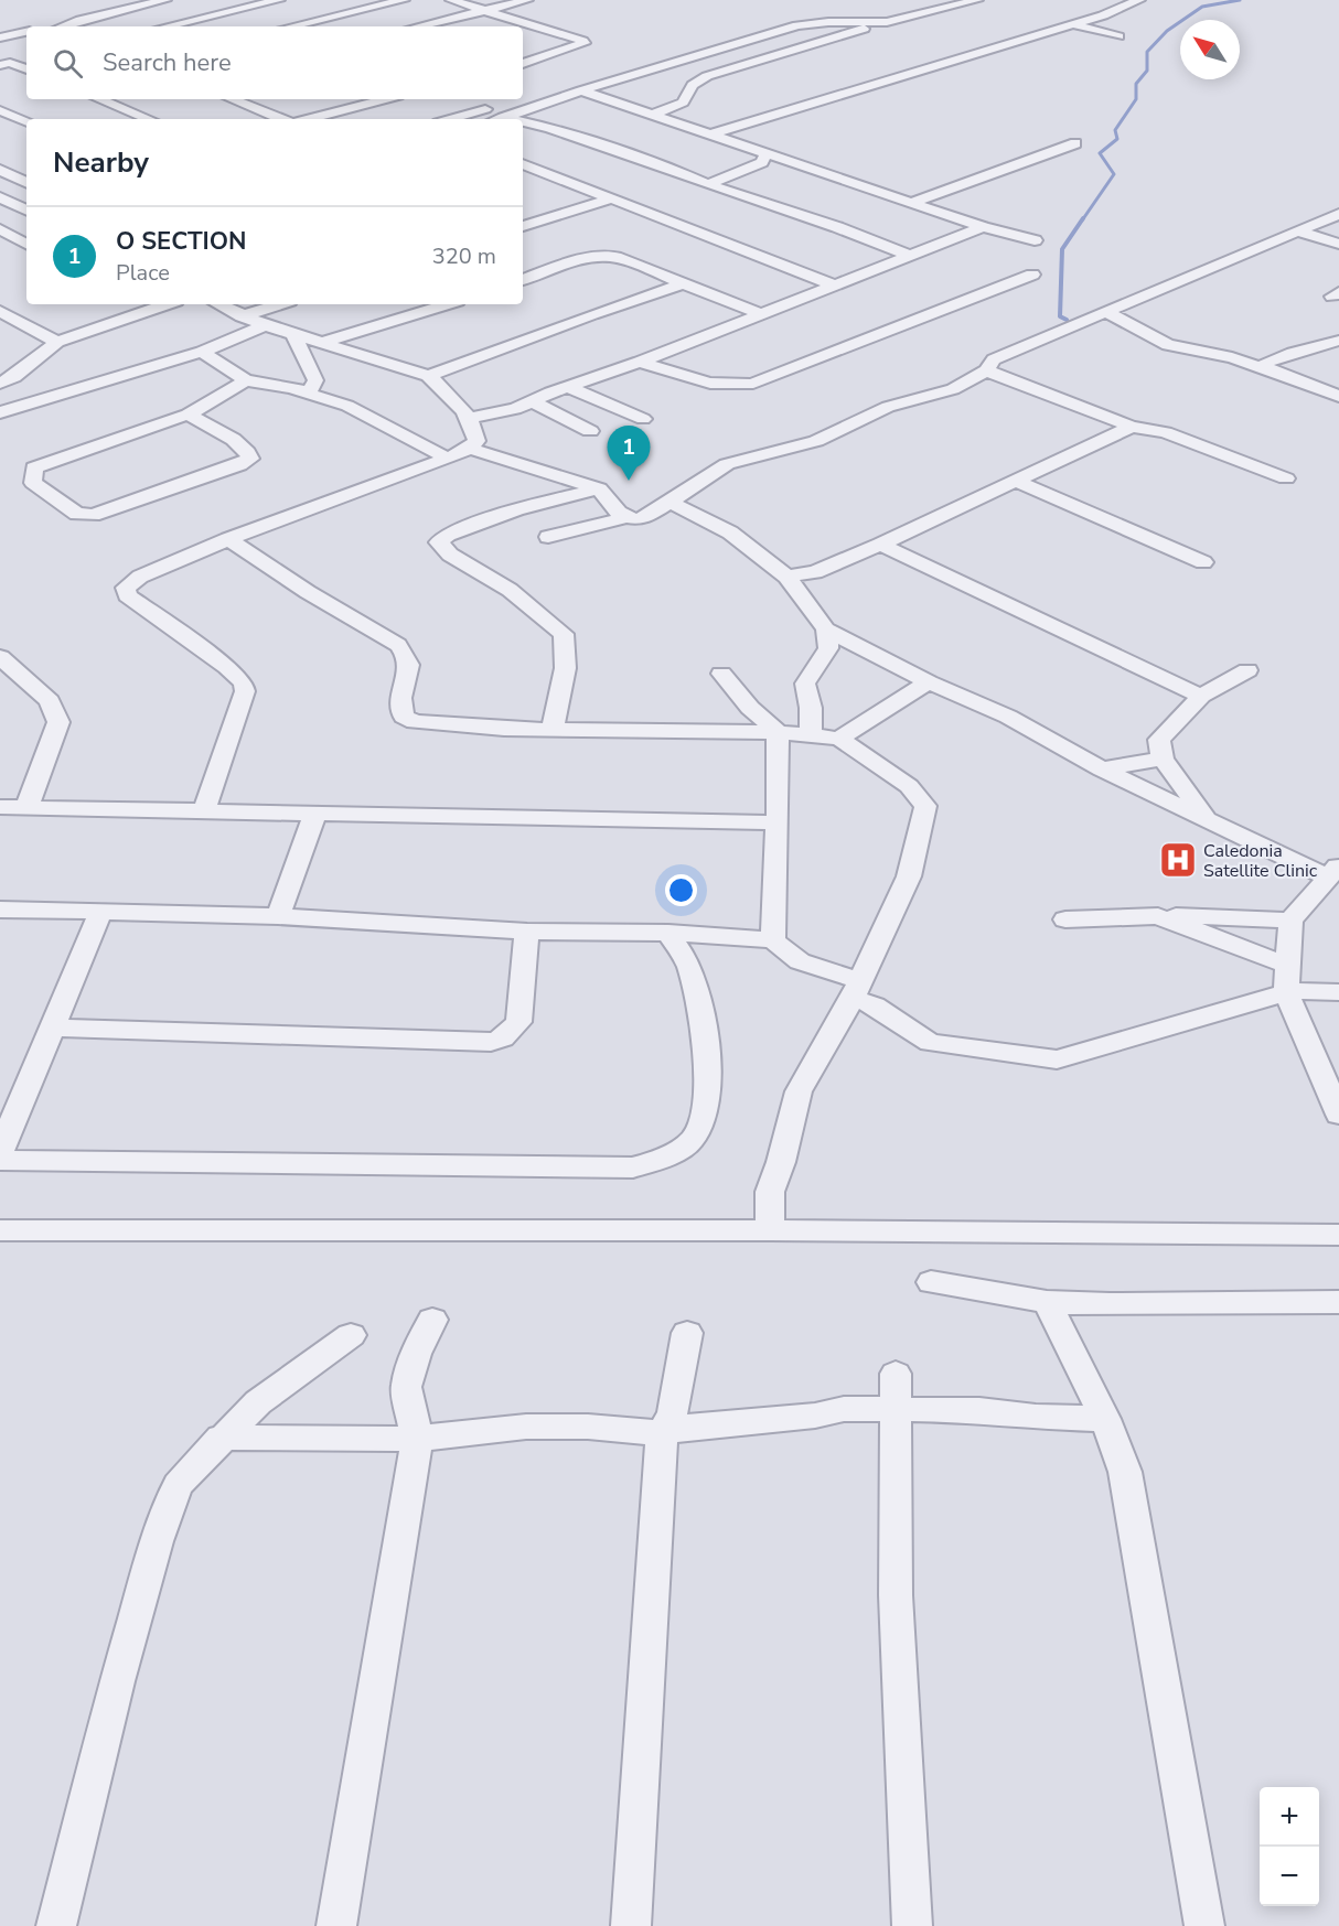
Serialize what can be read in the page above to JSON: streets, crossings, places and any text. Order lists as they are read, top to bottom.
{
  "places": {
    "hospital": ["Caledonia Satellite Clinic"]
  },
  "north": "top left",
  "page": {
    "search": "Search here",
    "heading": "Nearby",
    "list": [
      {
        "mark": "1",
        "name": "O SECTION",
        "note": "Place",
        "value": "320 m"
      }
    ],
    "pins": "1",
    "map_buttons": ["+", "−"]
  }
}
